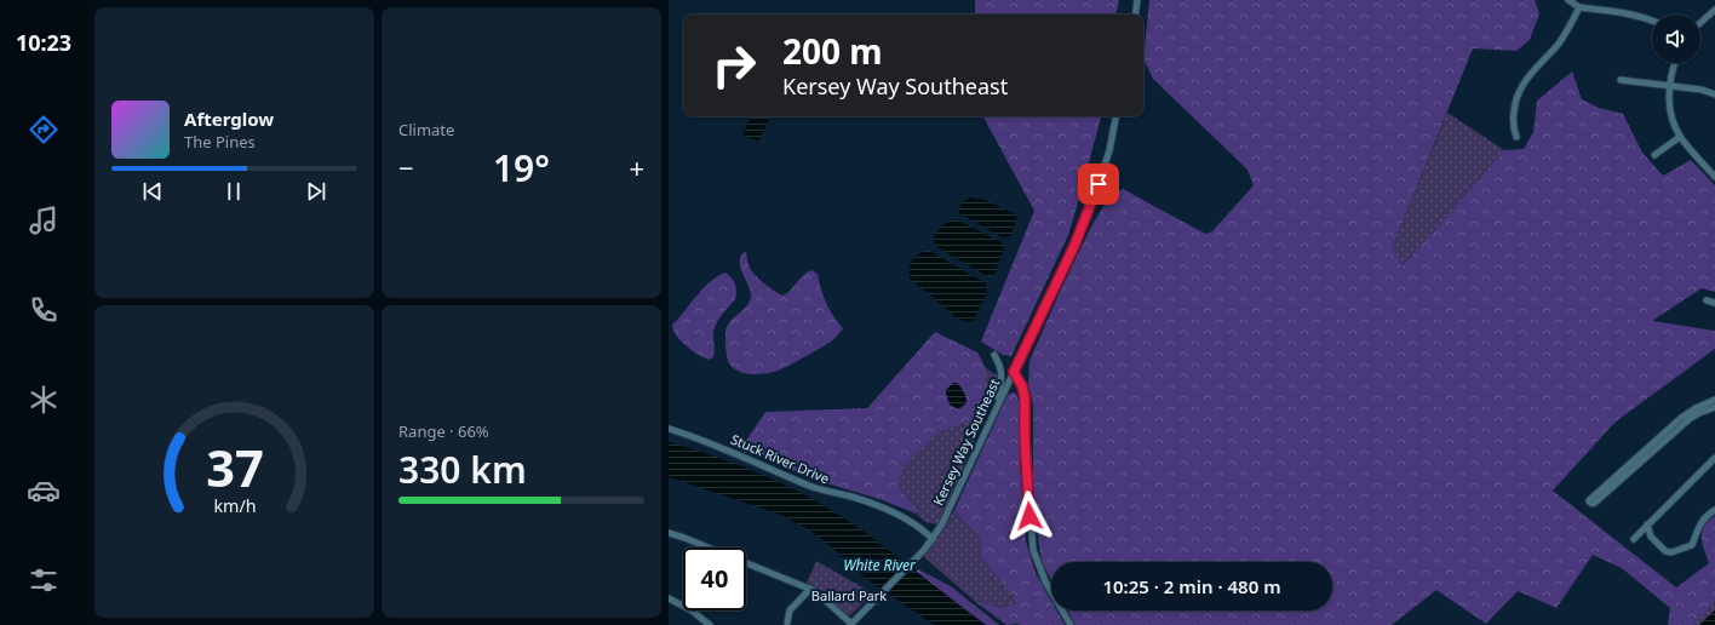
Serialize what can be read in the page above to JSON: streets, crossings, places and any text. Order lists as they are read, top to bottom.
{
  "streets": {
    "street": ["Kersey Way Southeast", "Stuck River Drive"]
  },
  "crossings": [
    ["Kersey Way Southeast", "Stuck River Drive"]
  ],
  "water": ["White River"],
  "parks": ["Ballard Park"],
  "page": {
    "tabs": "10:23",
    "tile": [
      "Climate",
      ["Range · 66%", "330 km"]
    ],
    "turn": ["200 m", "Kersey Way Southeast"],
    "song": ["Afterglow", "The Pines"],
    "heat": ["−", "19°", "+"],
    "limit": "40",
    "trip": "10:25 · 2 min · 480 m",
    "gauge": ["37", "km/h"]
  }
}
